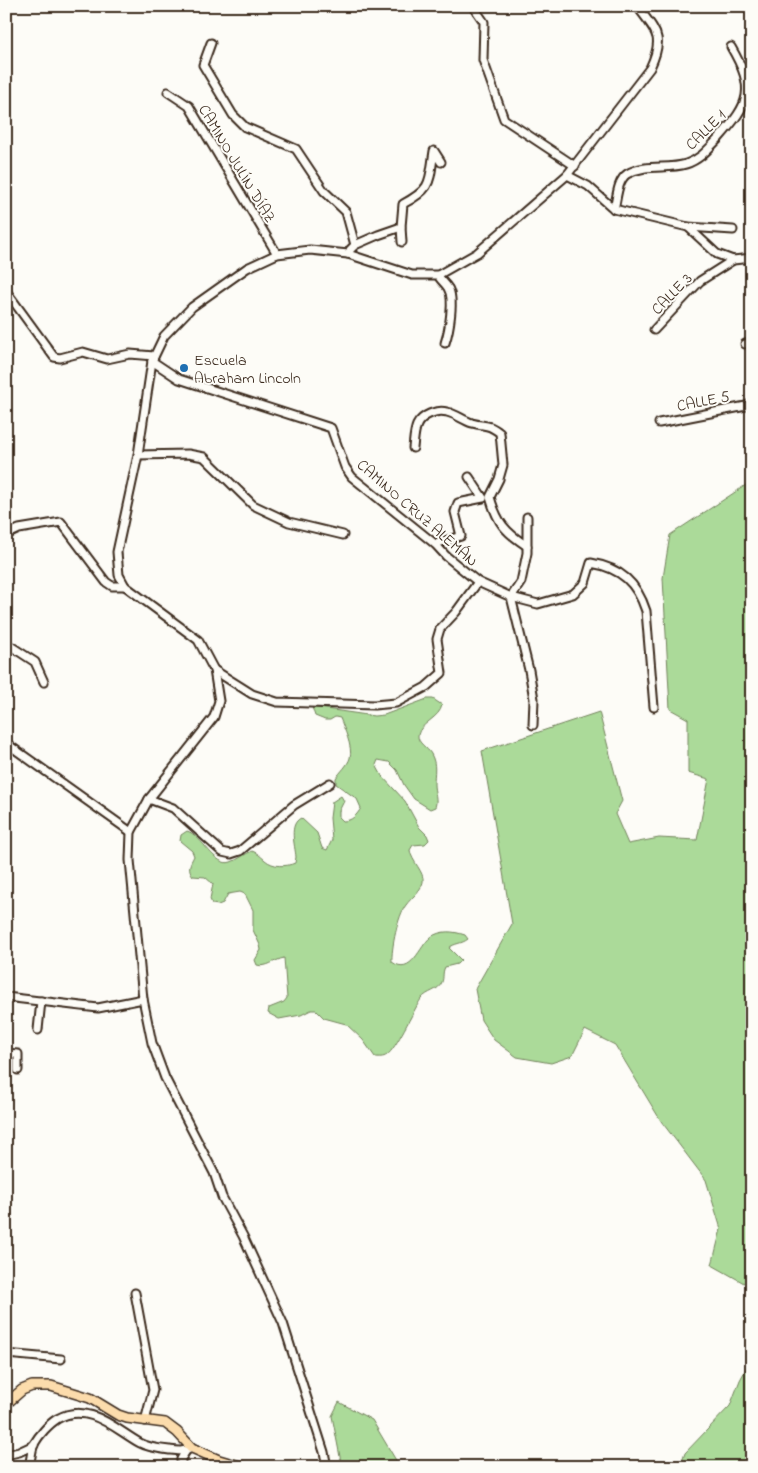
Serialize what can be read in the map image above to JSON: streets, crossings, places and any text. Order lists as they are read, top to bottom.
{
  "streets": {
    "street": [
      "CALLE 1",
      "CAMINO JULÍN DÍAZ",
      "CALLE 3",
      "CALLE 5",
      "CAMINO CRUZ ALEMÁN"
    ]
  },
  "places": ["Escuela Abraham Lincoln"]
}
